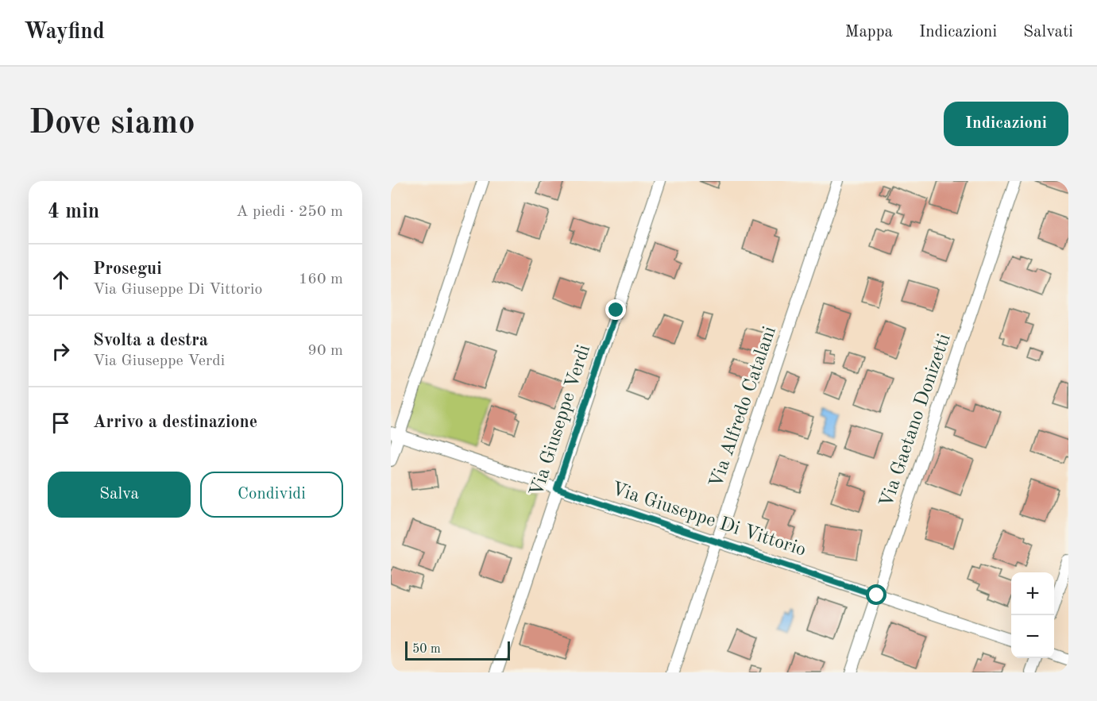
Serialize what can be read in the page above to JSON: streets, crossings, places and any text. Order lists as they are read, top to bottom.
{
  "streets": {
    "street": [
      "Via Alfredo Catalani",
      "Via Giuseppe Verdi",
      "Via Gaetano Donizetti",
      "Via Giuseppe Di Vittorio"
    ]
  },
  "crossings": [
    ["Via Alfredo Catalani", "Via Giuseppe Di Vittorio"],
    ["Via Giuseppe Verdi", "Via Giuseppe Di Vittorio"],
    ["Via Gaetano Donizetti", "Via Giuseppe Di Vittorio"]
  ],
  "scale_bar": "50 m",
  "page": {
    "header": "Wayfind",
    "nav": ["Mappa", "Indicazioni", "Salvati"],
    "buttons": [
      "Indicazioni",
      ["Salva", "Condividi"]
    ],
    "title": "Dove siamo",
    "heading": ["4 min", "A piedi · 250 m"],
    "list": [
      ["Prosegui", "Via Giuseppe Di Vittorio", "160 m"],
      ["Svolta a destra", "Via Giuseppe Verdi", "90 m"],
      "Arrivo a destinazione"
    ],
    "map_buttons": ["+", "−"],
    "scale": "50 m"
  }
}
